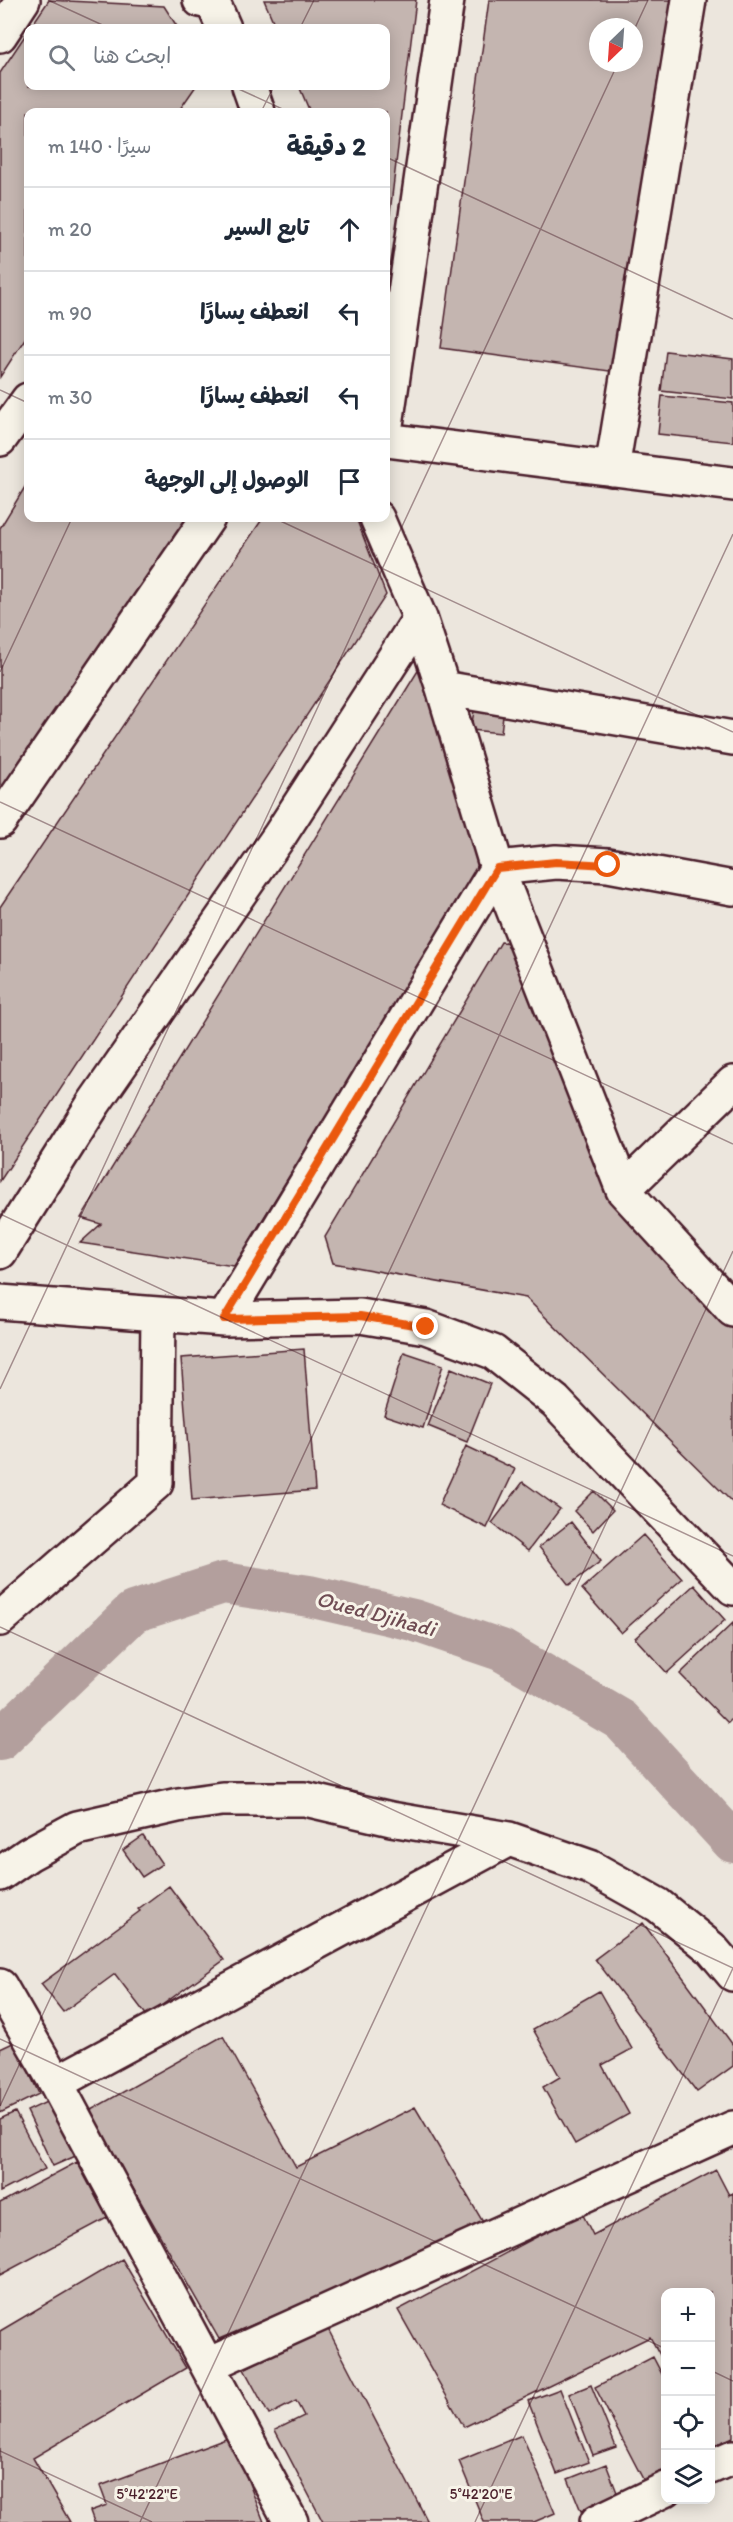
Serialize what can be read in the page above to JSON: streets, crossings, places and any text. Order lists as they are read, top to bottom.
{
  "water": ["Oued Djihadi"],
  "north": "bottom left",
  "page": {
    "search": "ابحث هنا",
    "heading": ["2 دقيقة", "سيرًا · 140 m"],
    "list": [
      ["تابع السير", "20 m"],
      ["انعطف يسارًا", "90 m"],
      ["انعطف يسارًا", "30 m"],
      "الوصول إلى الوجهة"
    ],
    "map_buttons": ["+", "−"]
  },
  "coordinates": ["5°42'22\"E", "5°42'20\"E"]
}
